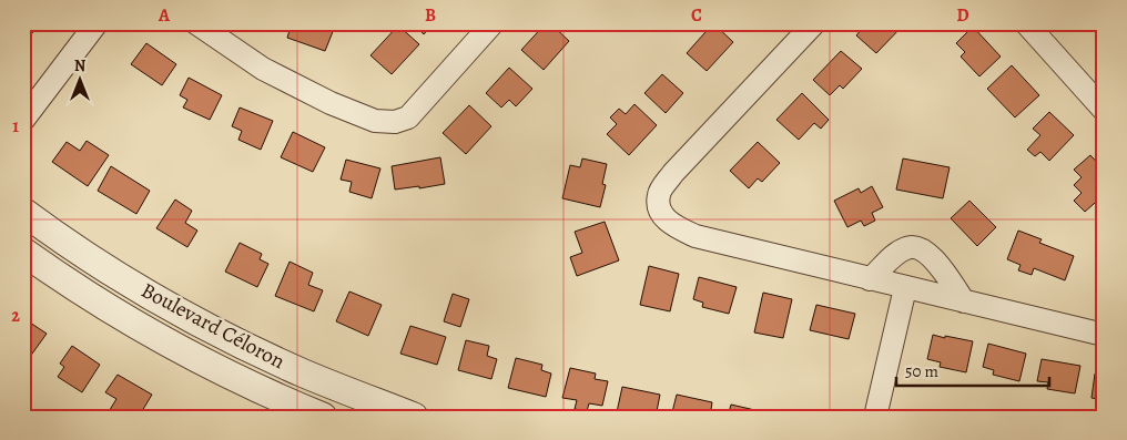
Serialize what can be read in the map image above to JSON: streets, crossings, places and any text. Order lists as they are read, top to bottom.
{
  "streets": {
    "street": ["Boulevard Céloron"]
  },
  "scale_bar": "50 m",
  "north": "top",
  "grid": {
    "columns": [
      "A",
      "B",
      "C",
      "D"
    ],
    "rows": ["1", "2"]
  }
}
